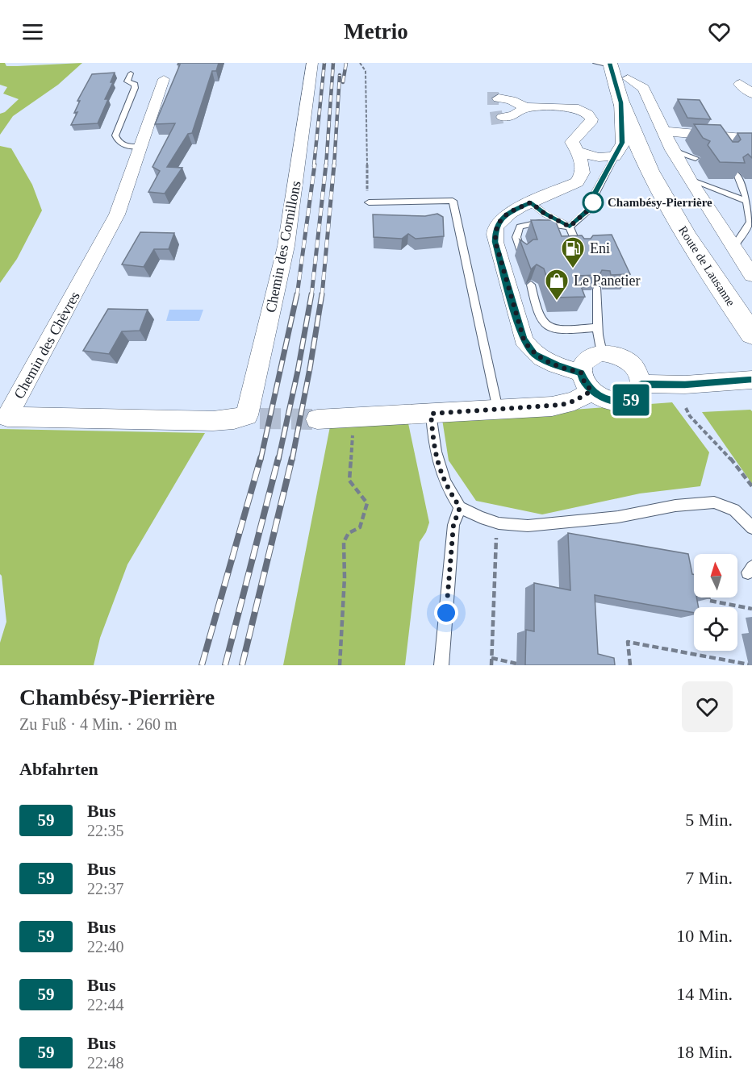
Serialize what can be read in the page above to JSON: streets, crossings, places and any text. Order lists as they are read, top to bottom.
{
  "streets": {
    "main road": ["Route de Lausanne"],
    "street": ["Chemin des Cornillons", "Chemin des Chèvres"]
  },
  "crossings": [
    ["Chemin des Cornillons", "Chemin des Chèvres"]
  ],
  "places": {
    "other": ["Chambésy-Pierrière"],
    "fuel station": ["Eni"],
    "shop": ["Le Panetier"]
  },
  "lines": ["bus line 59"],
  "north": "top",
  "page": {
    "header": "Metrio",
    "on_map": "59",
    "heading": [
      ["Chambésy-Pierrière", "Zu Fuß · 4 Min. · 260 m"],
      "Abfahrten"
    ],
    "list": [
      {
        "mark": "59",
        "name": "Bus",
        "note": "22:35",
        "value": "5 Min."
      },
      {
        "mark": "59",
        "name": "Bus",
        "note": "22:37",
        "value": "7 Min."
      },
      {
        "mark": "59",
        "name": "Bus",
        "note": "22:40",
        "value": "10 Min."
      },
      {
        "mark": "59",
        "name": "Bus",
        "note": "22:44",
        "value": "14 Min."
      },
      {
        "mark": "59",
        "name": "Bus",
        "note": "22:48",
        "value": "18 Min."
      }
    ]
  }
}
